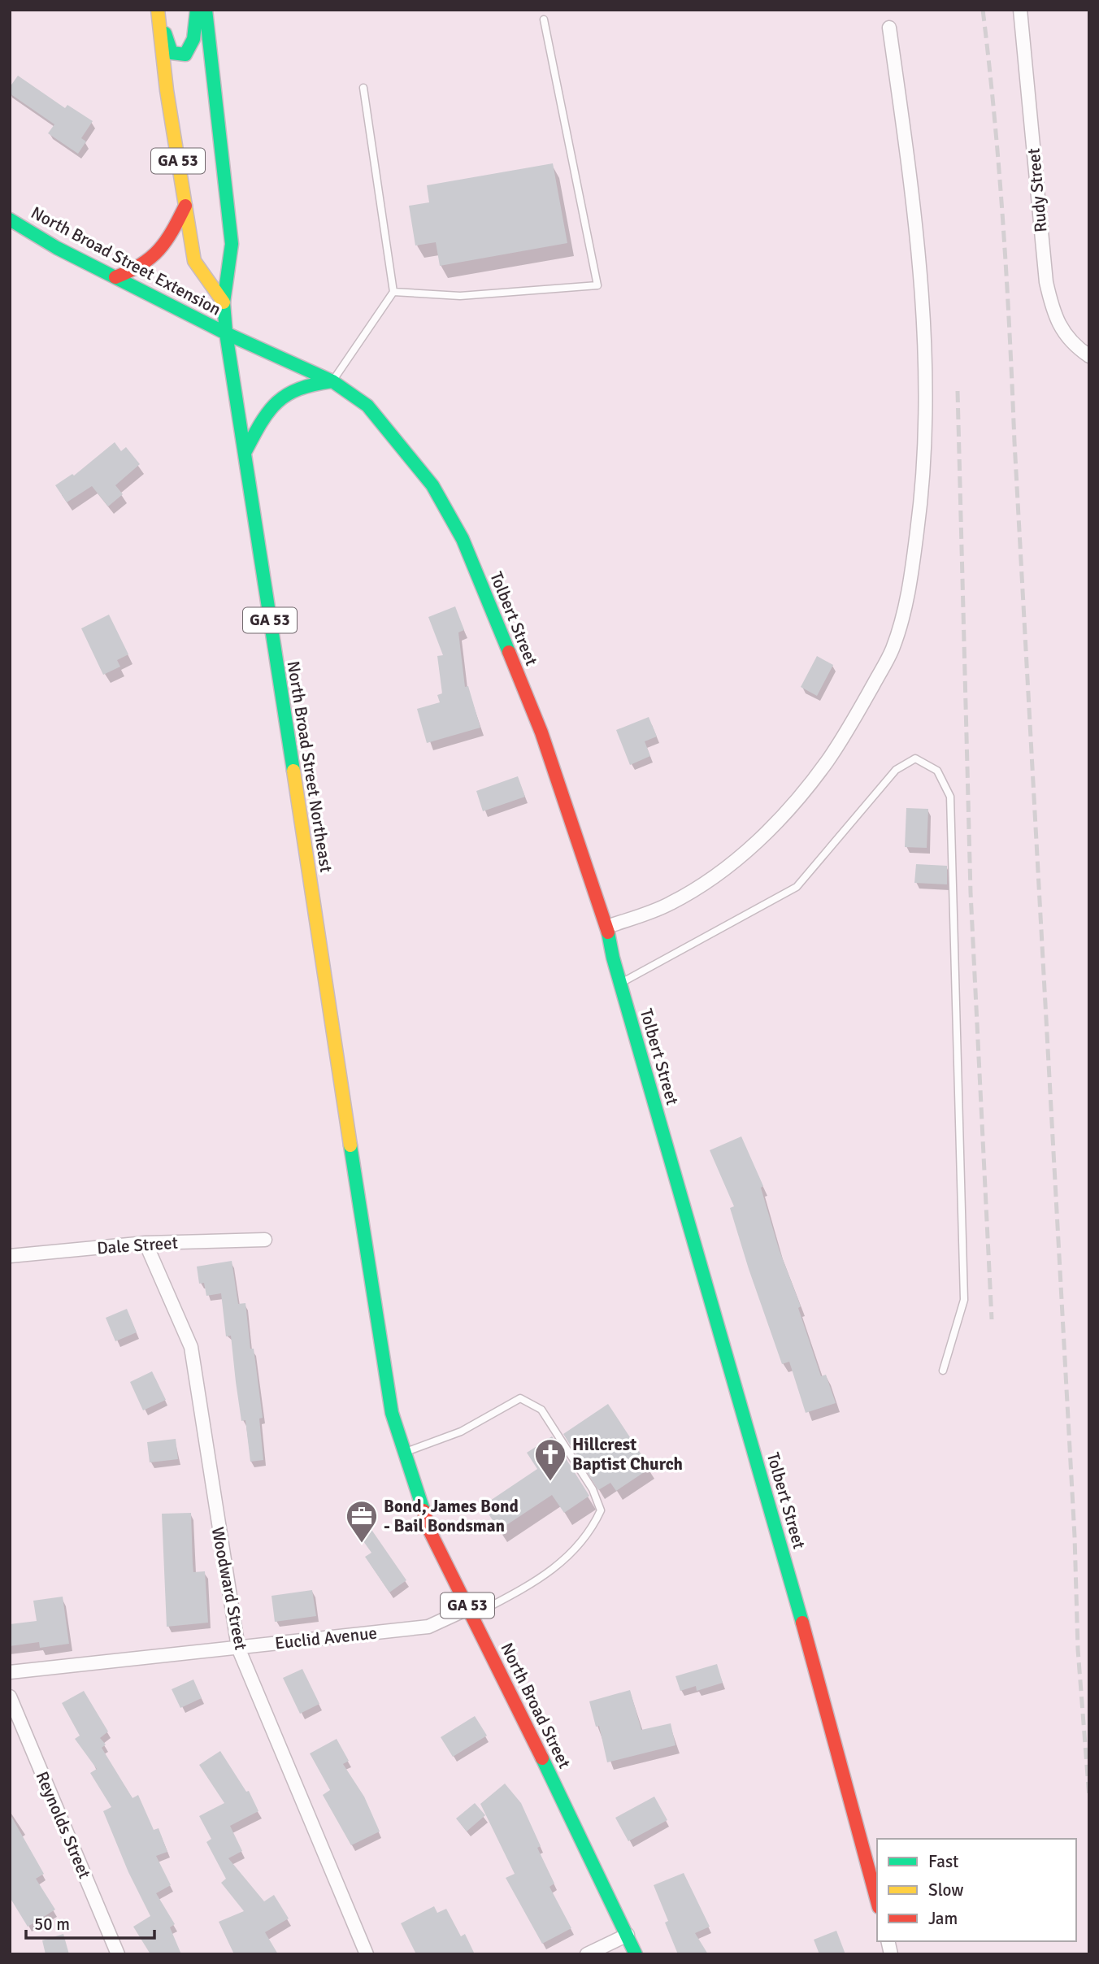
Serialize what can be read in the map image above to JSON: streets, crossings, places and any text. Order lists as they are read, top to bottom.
{
  "streets": {
    "main road": [
      "GA 53",
      "North Broad Street Extension",
      "Tolbert Street",
      "North Broad Street Northeast",
      "North Broad Street"
    ],
    "street": [
      "Rudy Street",
      "Dale Street",
      "Woodward Street",
      "Euclid Avenue",
      "Reynolds Street"
    ]
  },
  "crossings": [
    ["GA 53", "North Broad Street Northeast"],
    ["North Broad Street Extension", "Tolbert Street"],
    ["North Broad Street Extension", "North Broad Street Northeast"],
    ["Tolbert Street", "North Broad Street Northeast"],
    ["North Broad Street Northeast", "North Broad Street"],
    ["Dale Street", "Woodward Street"],
    ["Woodward Street", "Euclid Avenue"],
    ["Euclid Avenue", "North Broad Street"]
  ],
  "places": {
    "church": ["Hillcrest Baptist Church"],
    "office": ["Bond, James Bond - Bail Bondsman"]
  },
  "legend": ["Fast", "Slow", "Jam"],
  "scale_bar": "50 m"
}
